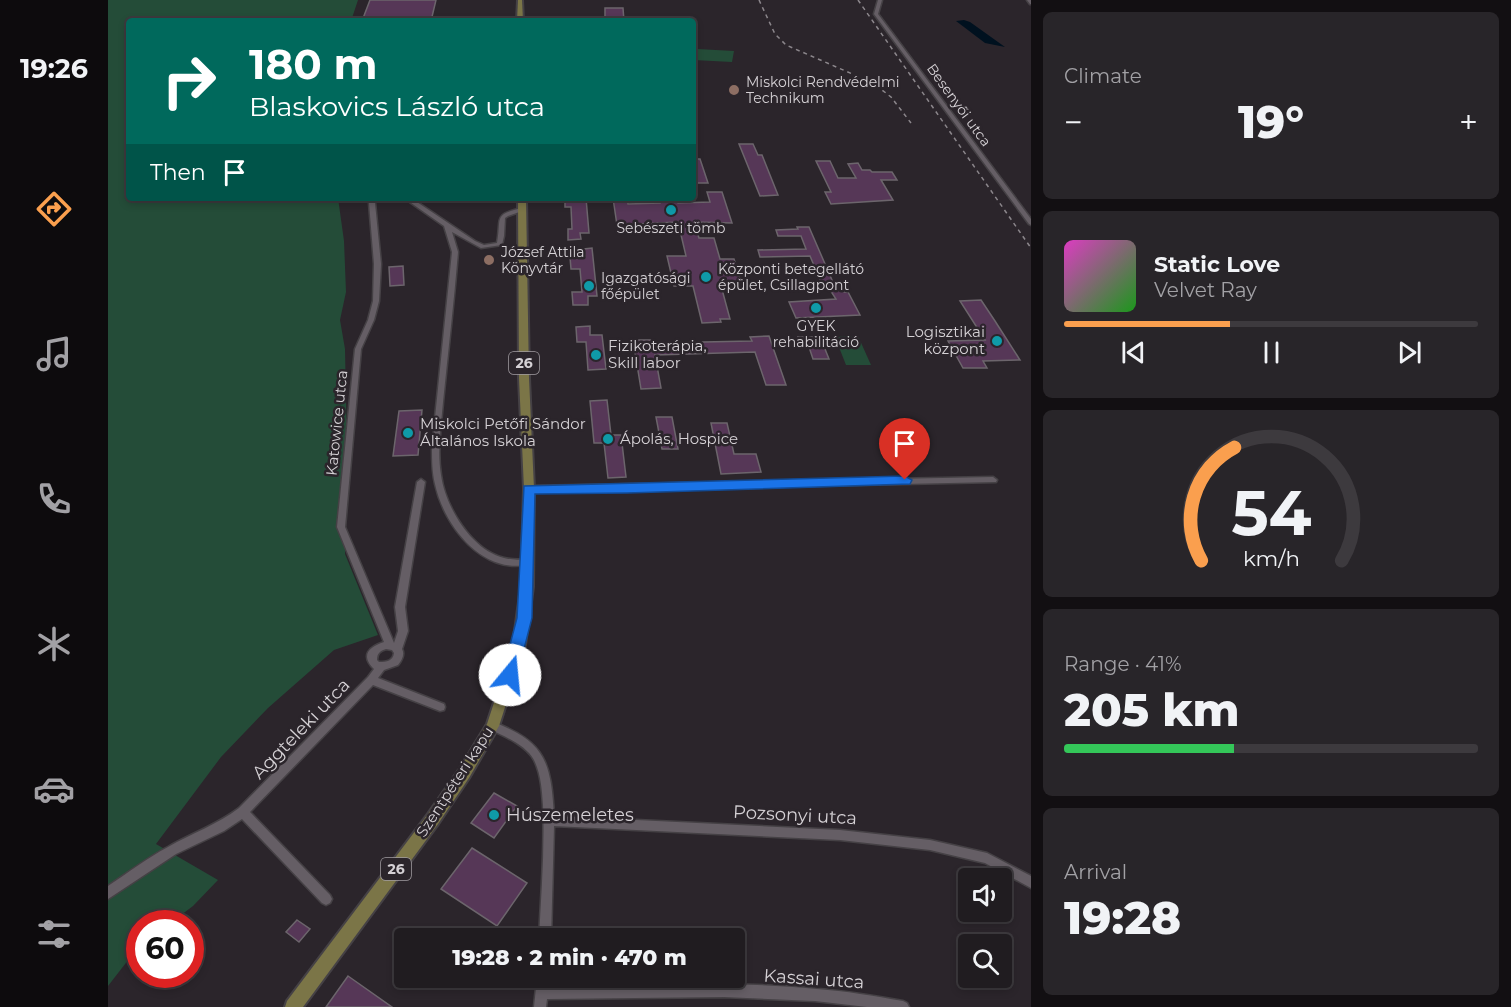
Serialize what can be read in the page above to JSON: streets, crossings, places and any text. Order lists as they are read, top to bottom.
{
  "streets": {
    "main road": ["26", "Szentpéteri kapu"],
    "street": [
      "Besenyői utca",
      "Katowice utca",
      "Aggteleki utca",
      "Pozsonyi utca",
      "Kassai utca"
    ]
  },
  "crossings": [
    ["Katowice utca", "Aggteleki utca"]
  ],
  "places": [
    "Miskolci Rendvédelmi Technikum",
    "Sebészeti tömb",
    "József Attila Könyvtár",
    "Központi betegellátó épület, Csillagpont",
    "Igazgatósági főépület",
    "GYEK rehabilitáció",
    "Logisztikai központ",
    "Fizikoterápia, Skill labor",
    "Miskolci Petőfi Sándor Általános Iskola",
    "Ápolás, Hospice",
    "Húszemeletes"
  ],
  "page": {
    "tabs": "19:26",
    "tile": [
      "Climate",
      ["Range · 41%", "205 km"],
      ["Arrival", "19:28"]
    ],
    "turn": ["180 m", "Blaskovics László utca"],
    "heat": ["−", "19°", "+"],
    "then": "Then",
    "song": ["Static Love", "Velvet Ray"],
    "limit": "60",
    "trip": "19:28 · 2 min · 470 m",
    "gauge": ["54", "km/h"]
  }
}
